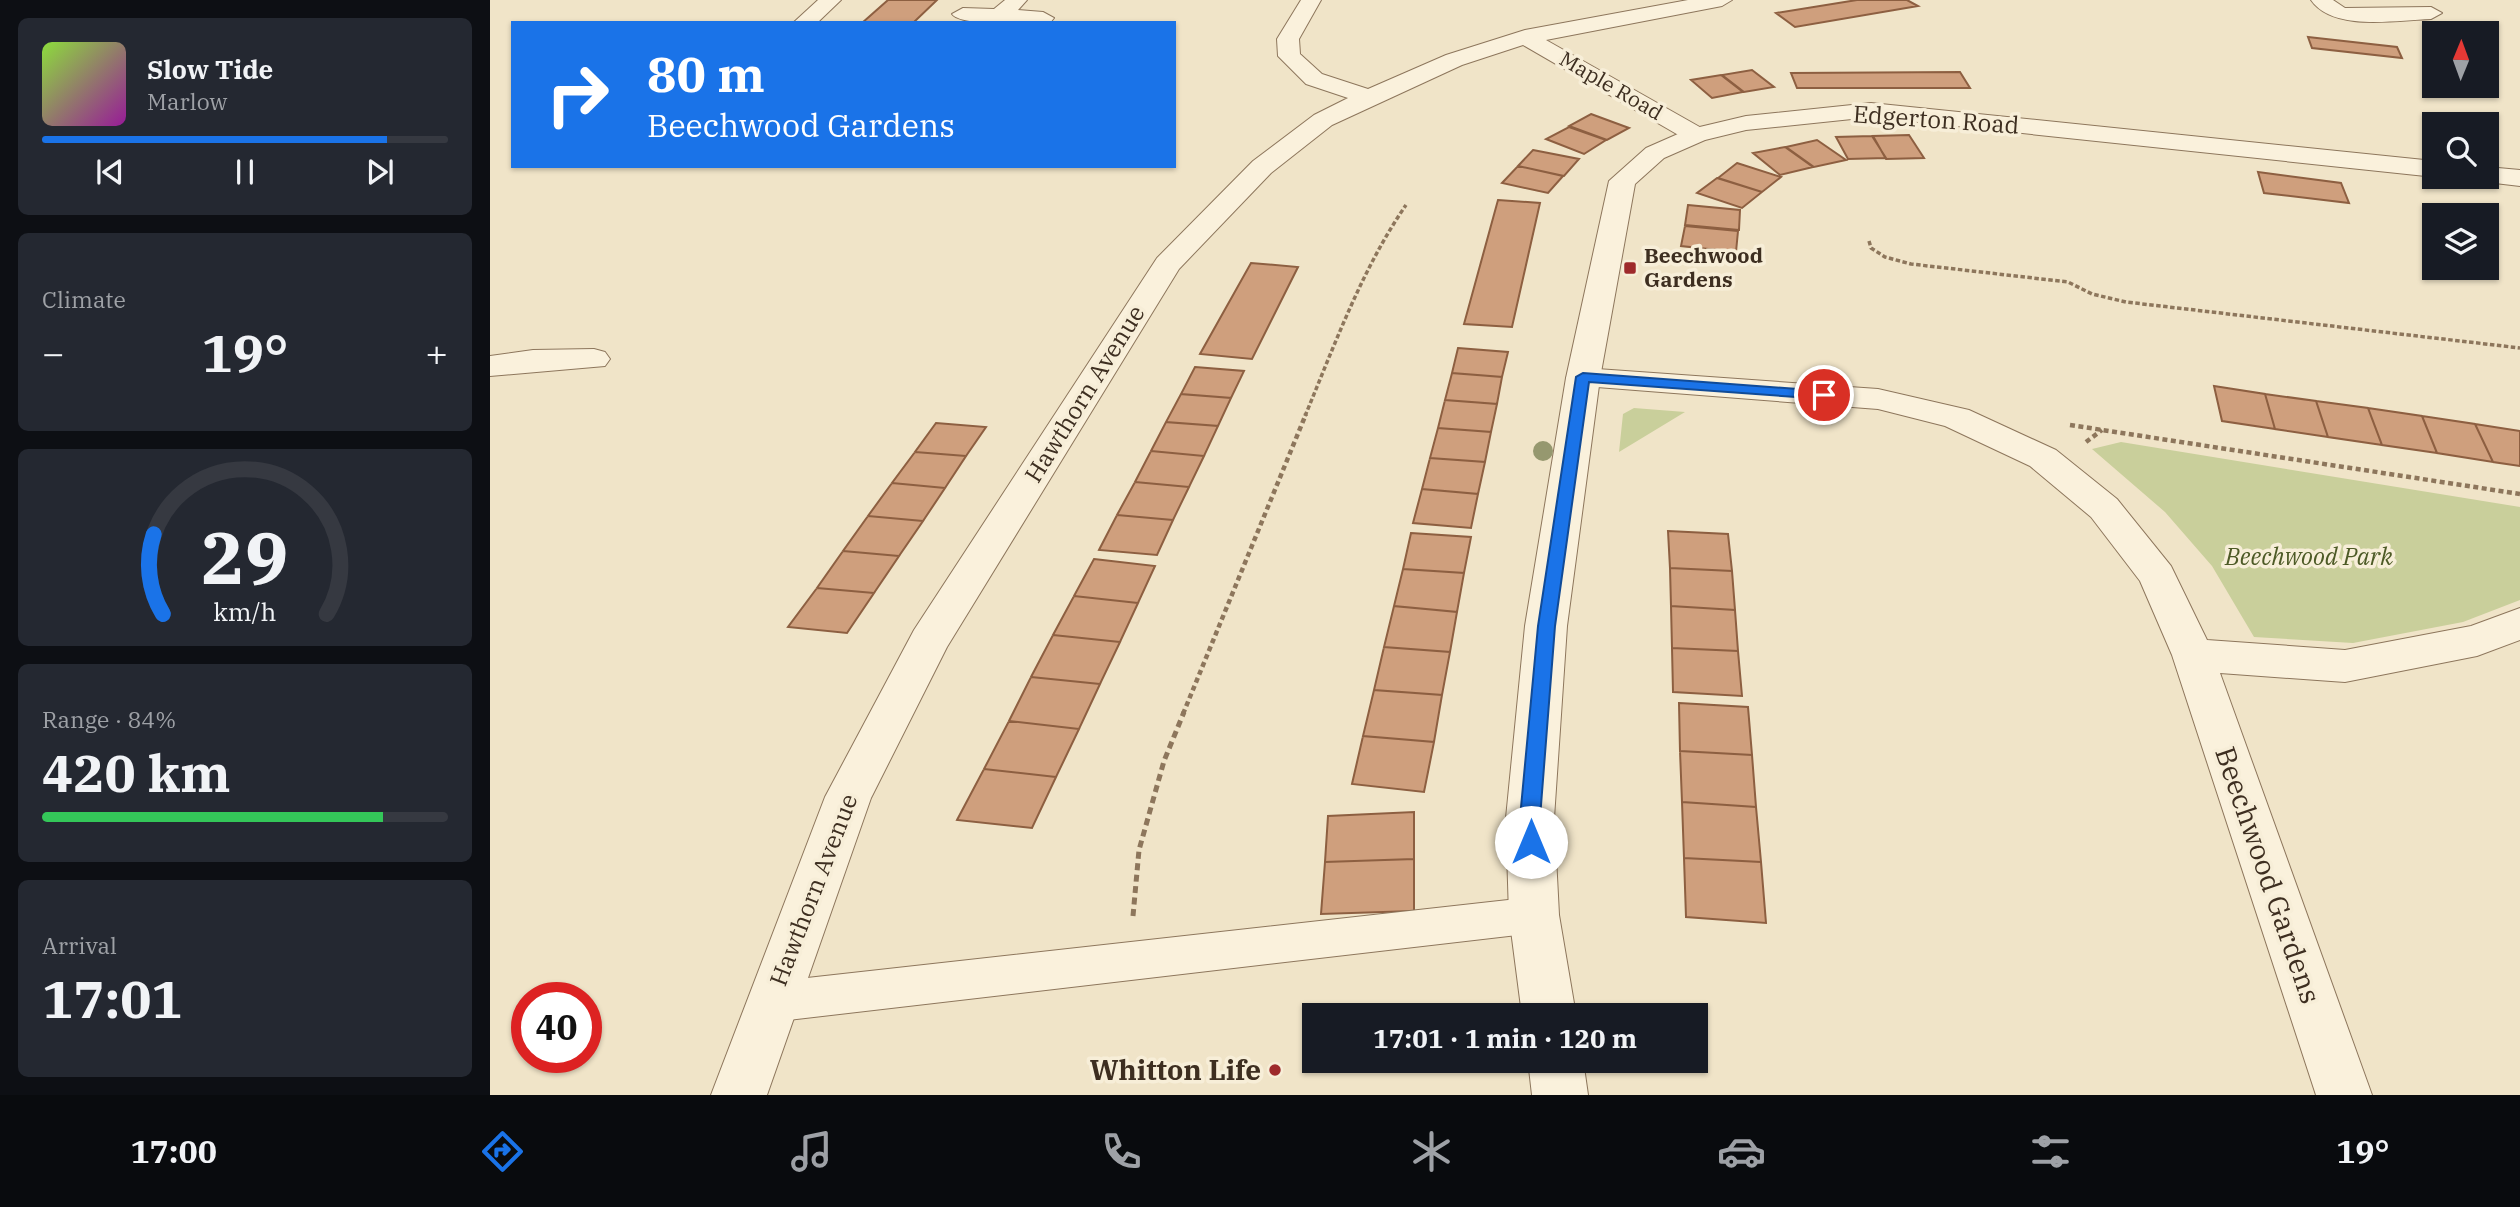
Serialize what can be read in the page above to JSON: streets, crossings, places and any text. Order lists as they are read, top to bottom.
{
  "streets": {
    "street": [
      "Maple Road",
      "Edgerton Road",
      "Hawthorn Avenue",
      "Beechwood Gardens"
    ]
  },
  "crossings": [
    ["Maple Road", "Edgerton Road"],
    ["Maple Road", "Hawthorn Avenue"],
    ["Edgerton Road", "Beechwood Gardens"]
  ],
  "parks": ["Beechwood Park"],
  "places": {
    "transit": ["Beechwood Gardens"],
    "other": ["Whitton Life"]
  },
  "north": "top",
  "page": {
    "turn": ["80 m", "Beechwood Gardens"],
    "song": ["Slow Tide", "Marlow"],
    "tile": [
      "Climate",
      ["Range · 84%", "420 km"],
      ["Arrival", "17:01"]
    ],
    "heat": ["−", "19°", "+"],
    "limit": "40",
    "trip": "17:01 · 1 min · 120 m",
    "tabs": ["17:00", "19°"],
    "gauge": ["29", "km/h"]
  }
}
